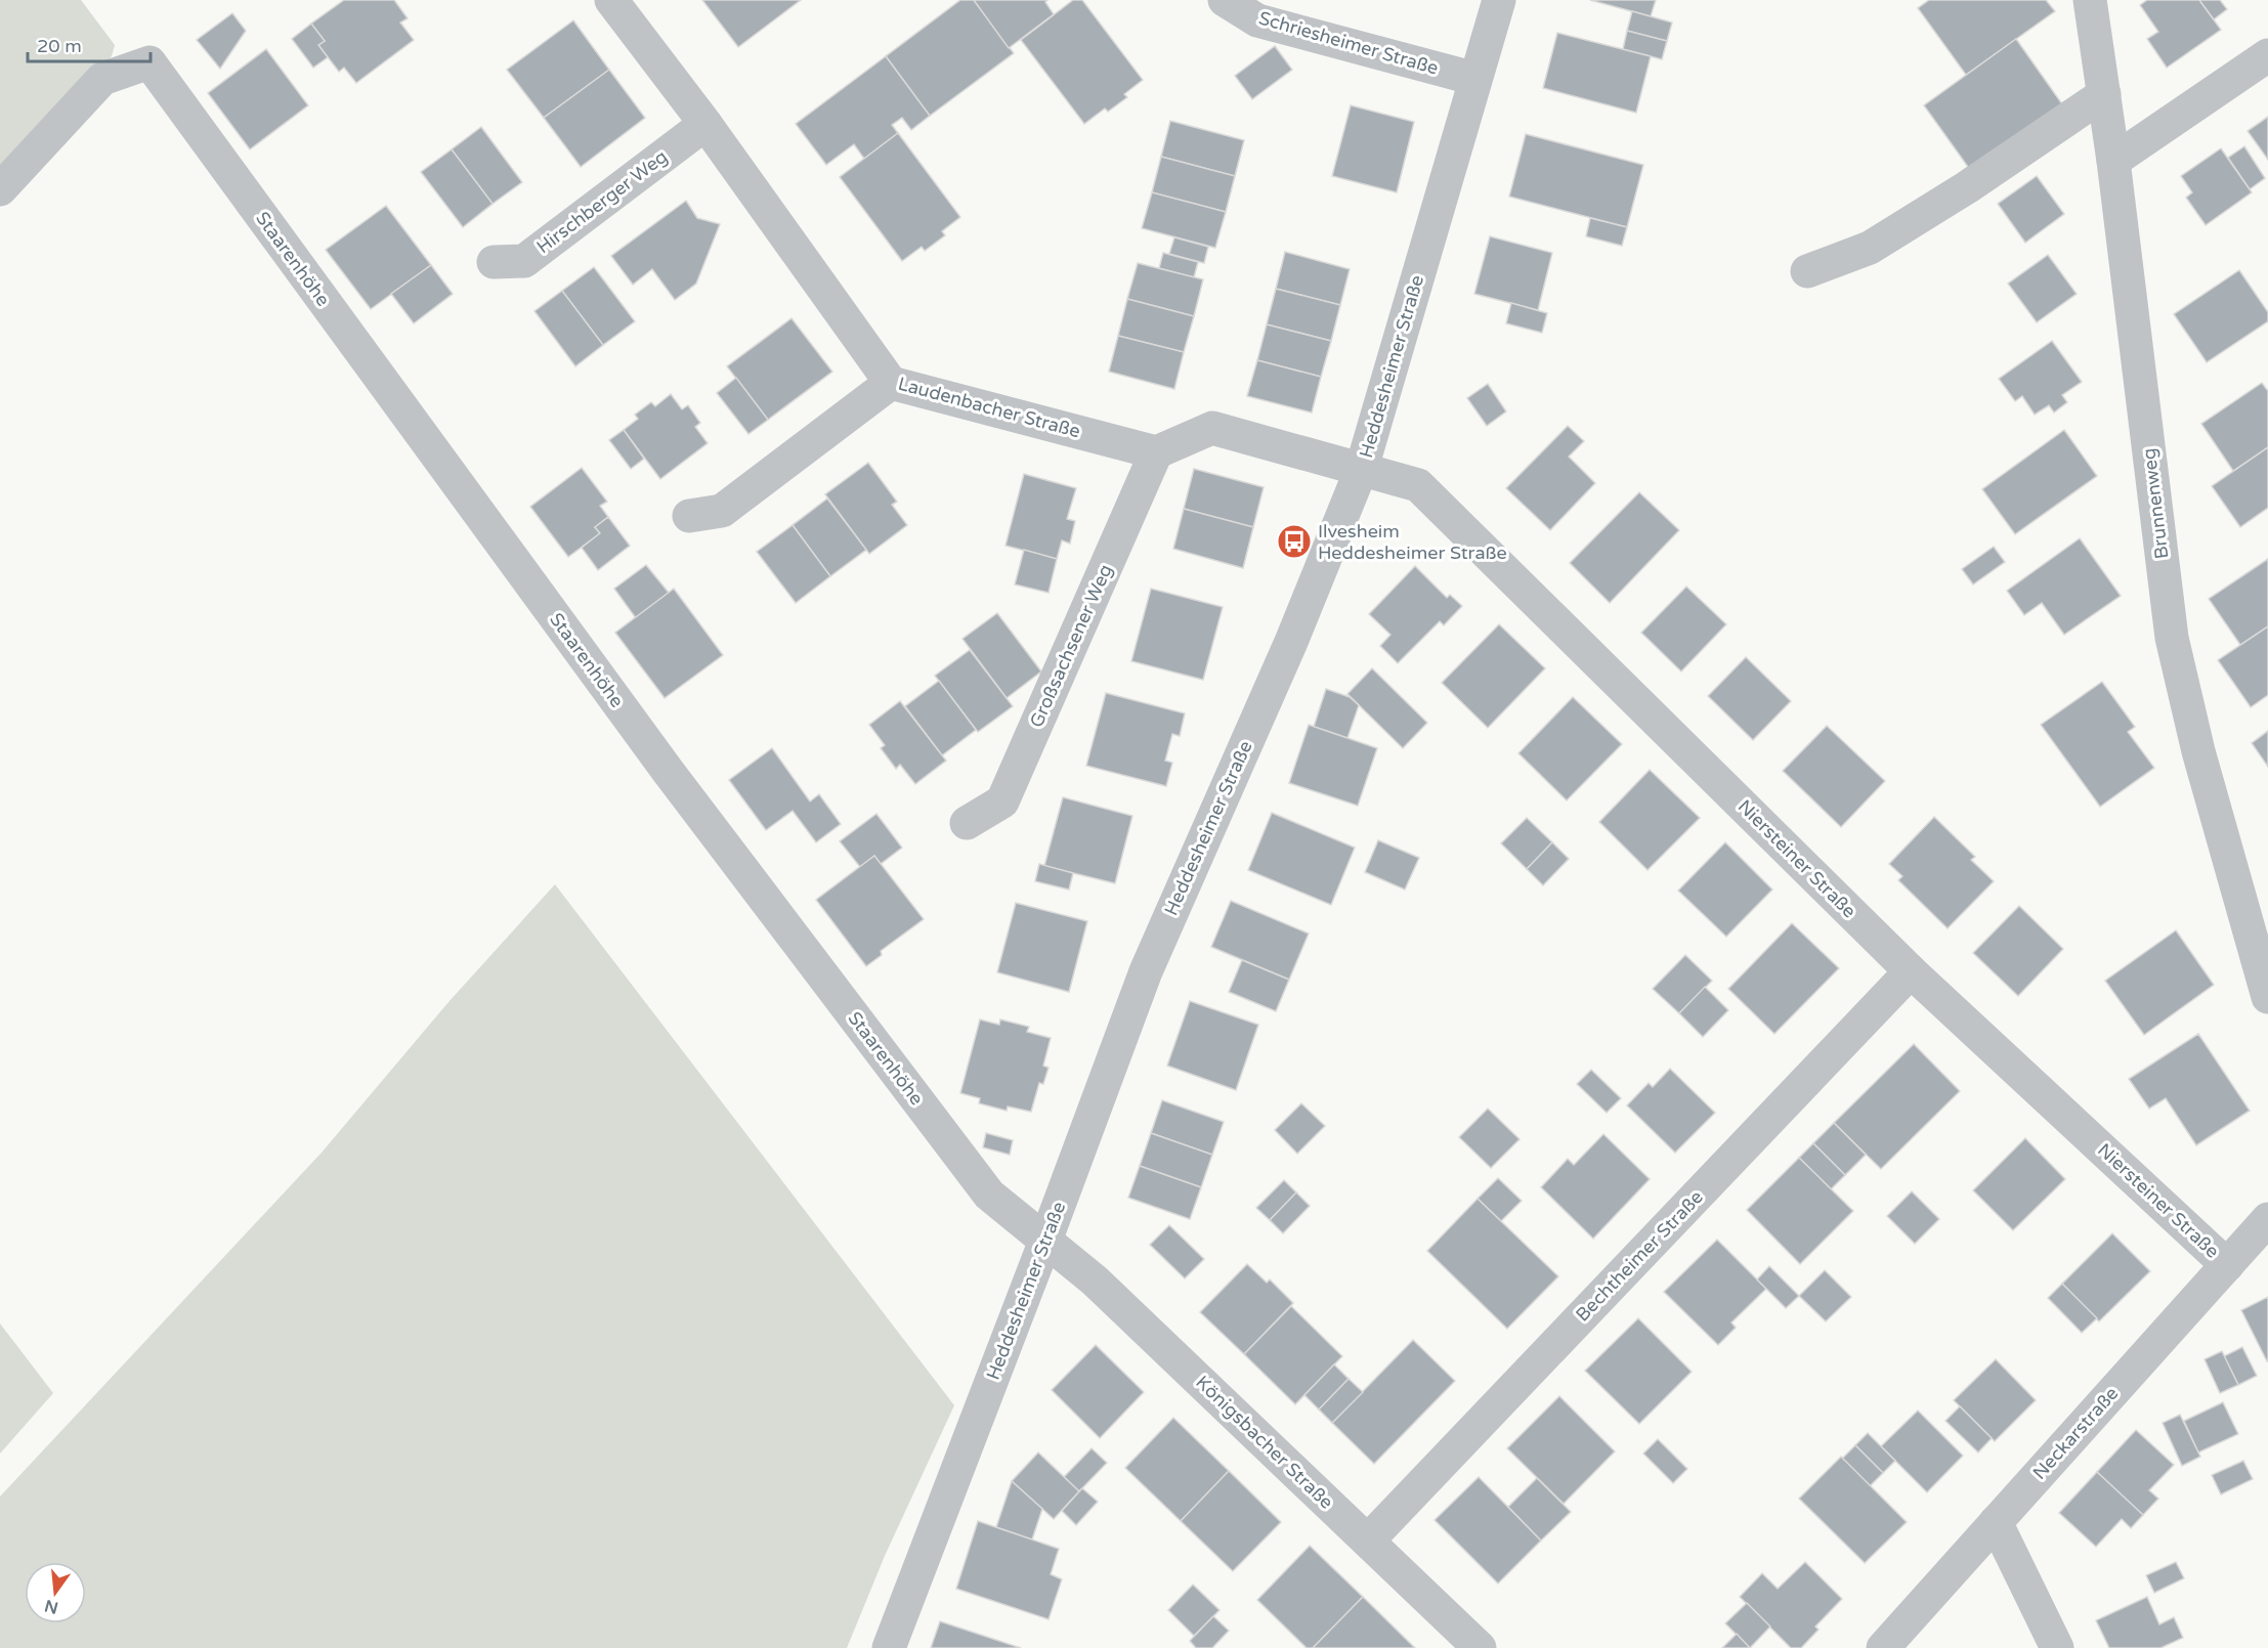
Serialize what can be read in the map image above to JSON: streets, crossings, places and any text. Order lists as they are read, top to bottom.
{
  "streets": {
    "street": [
      "Schriesheimer Straße",
      "Hirschberger Weg",
      "Staarenhöhe",
      "Heddesheimer Straße",
      "Laudenbacher Straße",
      "Brunnenweg",
      "Großsachsener Weg",
      "Niersteiner Straße",
      "Bechtheimer Straße",
      "Neckarstraße",
      "Königsbacher Straße"
    ]
  },
  "crossings": [
    ["Schriesheimer Straße", "Heddesheimer Straße"],
    ["Hirschberger Weg", "Laudenbacher Straße"],
    ["Staarenhöhe", "Heddesheimer Straße"],
    ["Staarenhöhe", "Königsbacher Straße"],
    ["Heddesheimer Straße", "Niersteiner Straße"],
    ["Heddesheimer Straße", "Königsbacher Straße"],
    ["Laudenbacher Straße", "Großsachsener Weg"],
    ["Niersteiner Straße", "Bechtheimer Straße"],
    ["Niersteiner Straße", "Neckarstraße"],
    ["Bechtheimer Straße", "Königsbacher Straße"]
  ],
  "places": {
    "bus stop": ["Ilvesheim Heddesheimer Straße"]
  },
  "scale_bar": "20 m",
  "north": "bottom"
}
